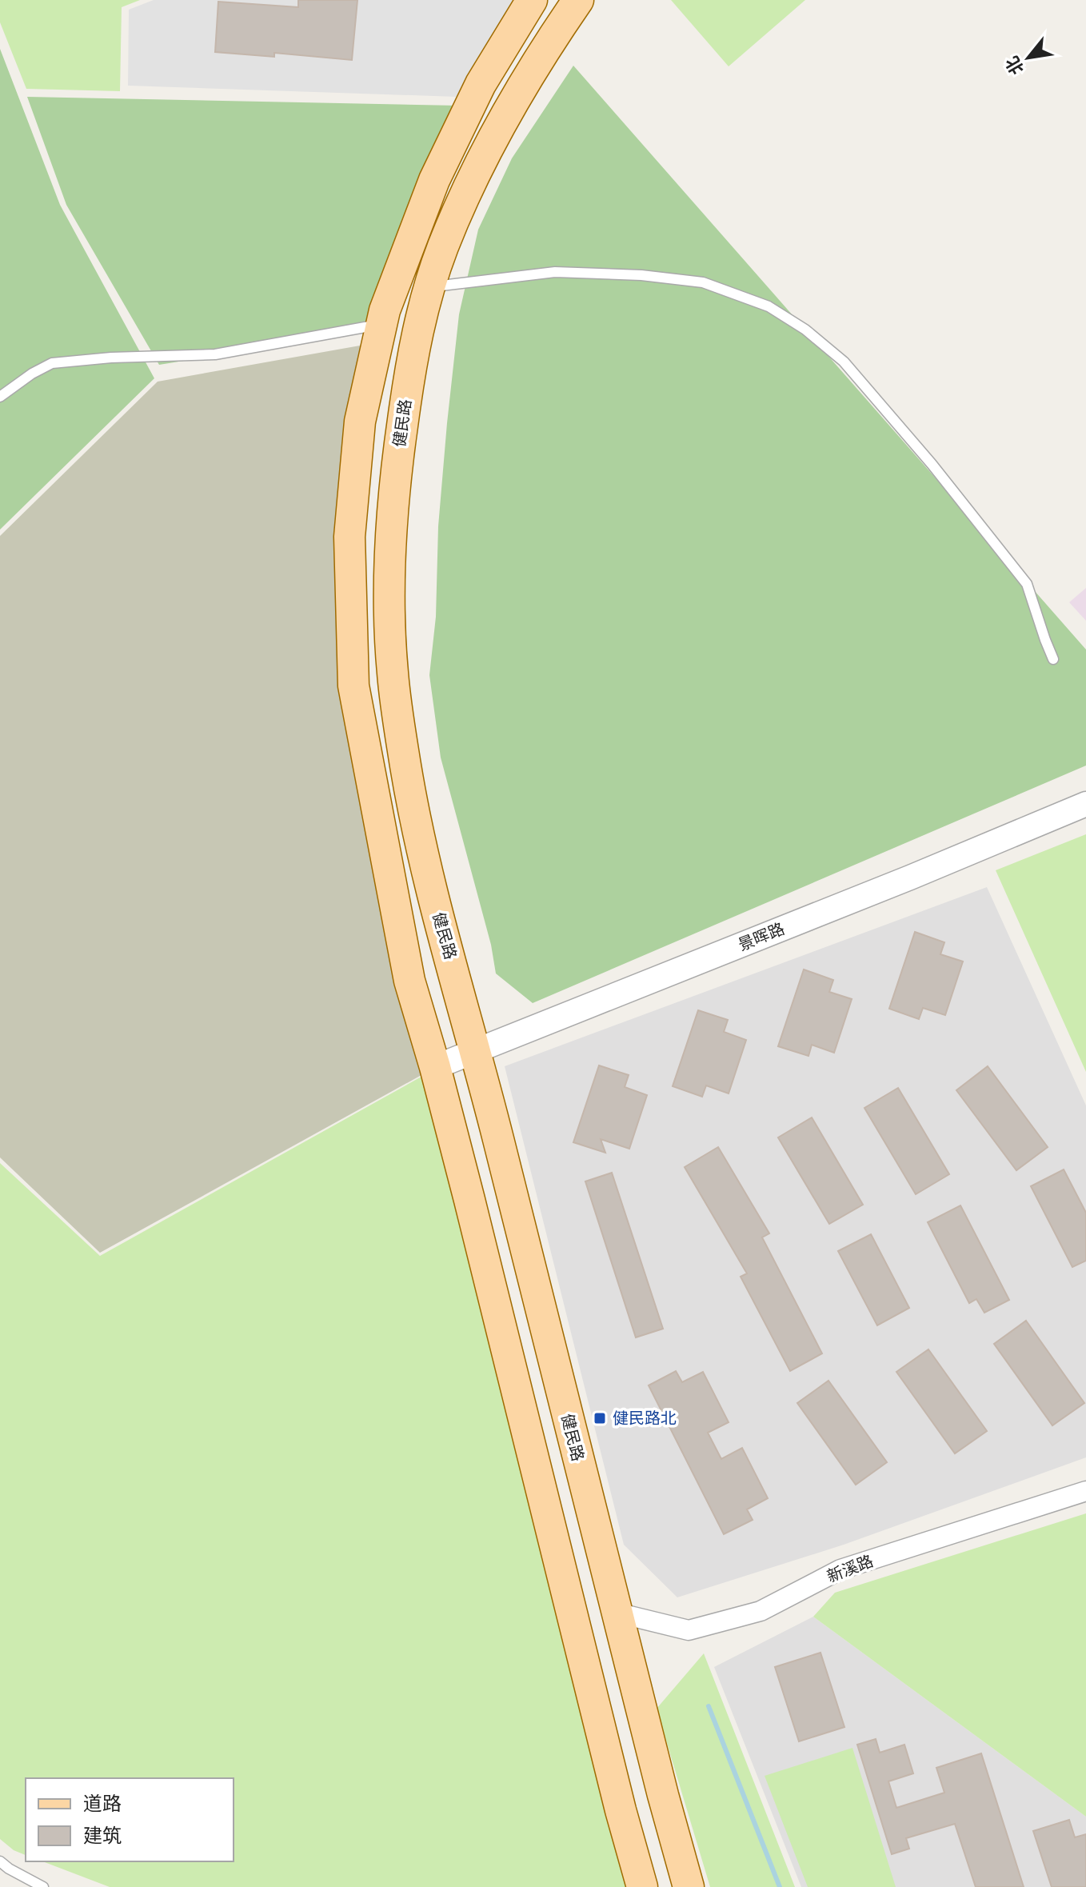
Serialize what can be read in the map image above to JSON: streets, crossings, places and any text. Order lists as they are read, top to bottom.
{
  "streets": {
    "main road": ["健民路"],
    "street": ["景晖路", "新溪路"]
  },
  "crossings": [
    ["健民路", "景晖路"],
    ["健民路", "新溪路"]
  ],
  "places": {
    "transit": ["健民路北"]
  },
  "legend": ["道路", "建筑"],
  "north": "bottom left"
}
